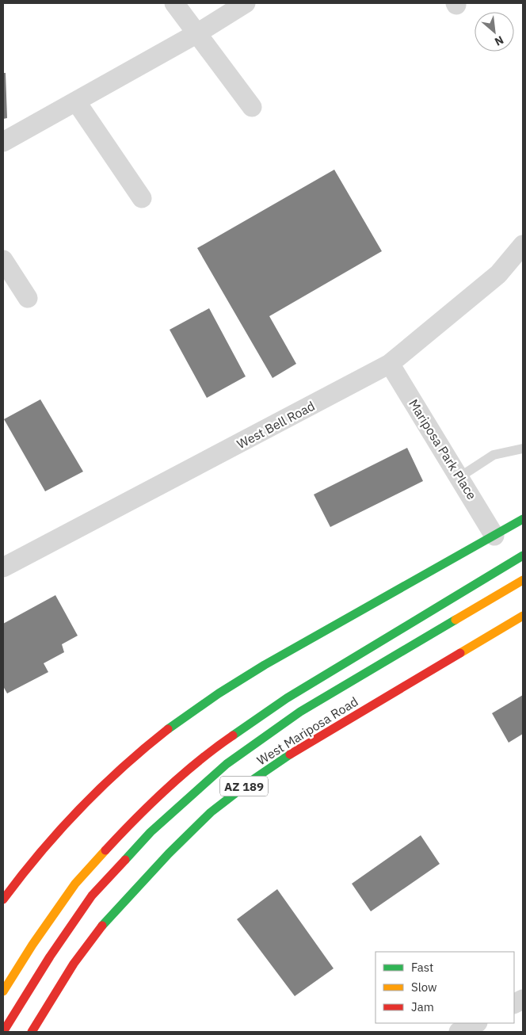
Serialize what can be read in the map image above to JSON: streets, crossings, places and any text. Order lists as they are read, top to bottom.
{
  "streets": {
    "highway": ["West Mariposa Road", "AZ 189"],
    "street": ["West Bell Road", "Mariposa Park Place"]
  },
  "crossings": [
    ["West Bell Road", "Mariposa Park Place"]
  ],
  "legend": ["Fast", "Slow", "Jam"],
  "north": "bottom right"
}
